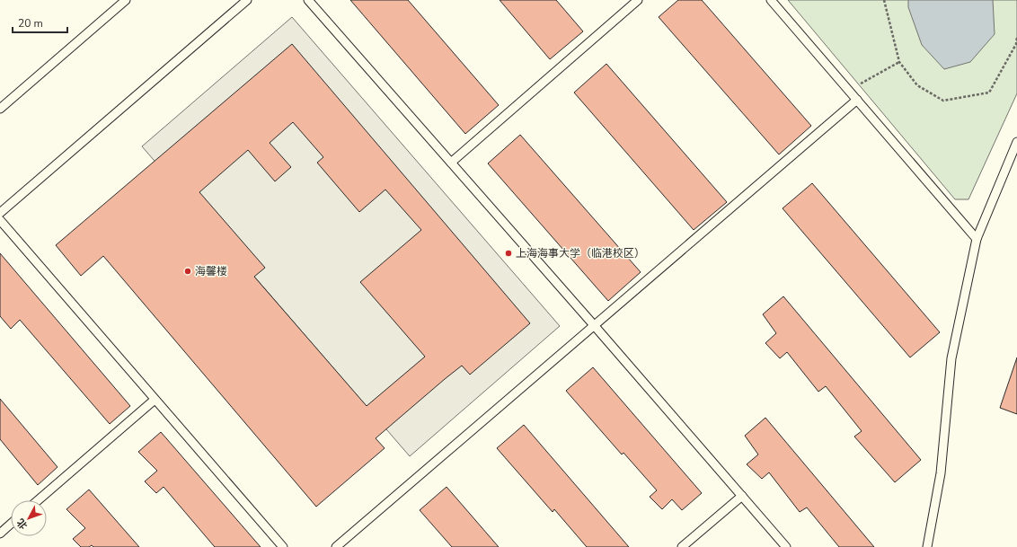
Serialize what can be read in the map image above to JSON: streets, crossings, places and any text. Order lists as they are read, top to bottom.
{
  "places": ["上海海事大学（临港校区）", "海馨楼"],
  "scale_bar": "20 m",
  "north": "bottom left"
}
